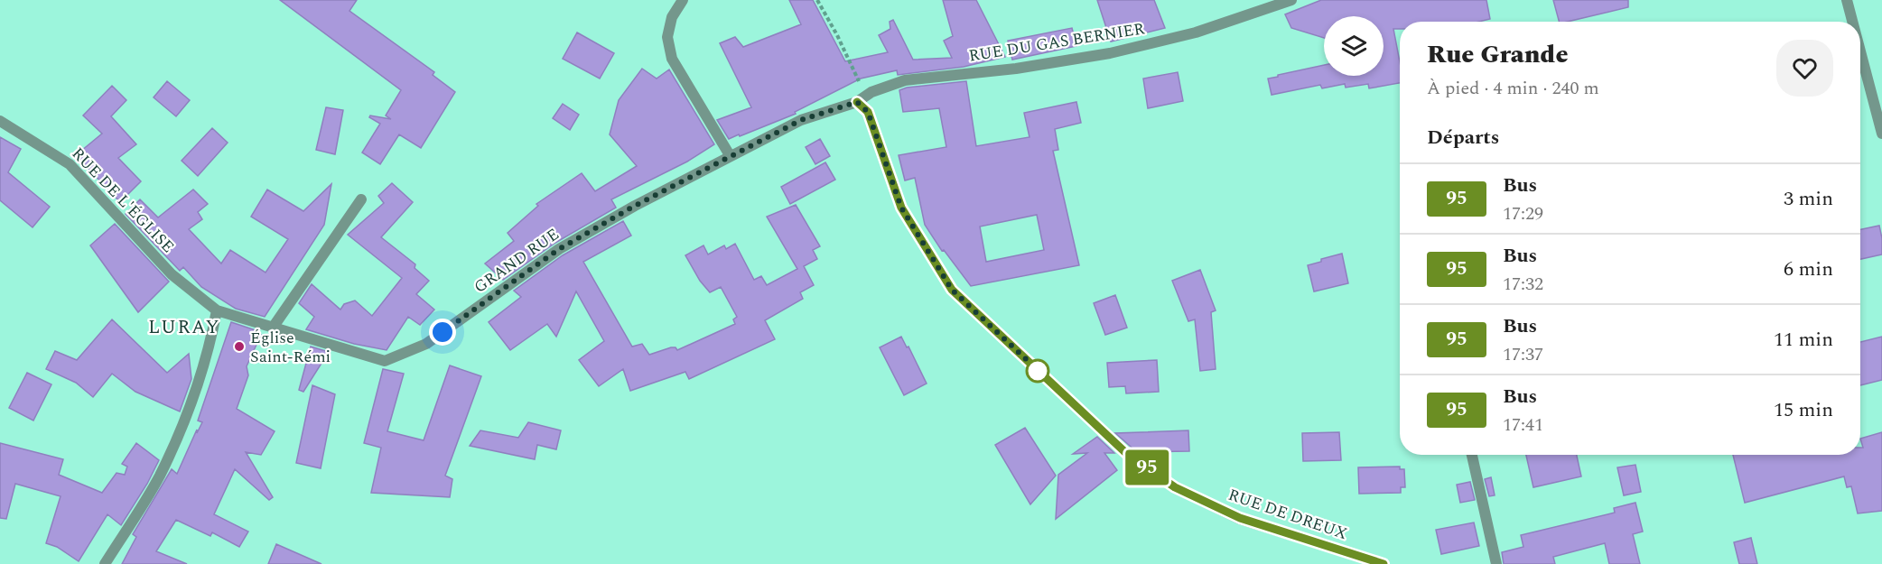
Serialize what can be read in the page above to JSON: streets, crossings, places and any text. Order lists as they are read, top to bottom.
{
  "streets": {
    "street": [
      "RUE DU GAS BERNIER",
      "RUE DE L'ÉGLISE",
      "GRAND RUE",
      "RUE DE DREUX"
    ]
  },
  "crossings": [
    ["RUE DU GAS BERNIER", "GRAND RUE"],
    ["RUE DU GAS BERNIER", "RUE DE DREUX"],
    ["RUE DE L'ÉGLISE", "GRAND RUE"],
    ["GRAND RUE", "RUE DE DREUX"]
  ],
  "districts": ["LURAY"],
  "places": ["Église Saint-Rémi"],
  "lines": ["bus line 95"],
  "page": {
    "on_map": "95",
    "heading": [
      ["Rue Grande", "À pied · 4 min · 240 m"],
      "Départs"
    ],
    "list": [
      {
        "mark": "95",
        "name": "Bus",
        "note": "17:29",
        "value": "3 min"
      },
      {
        "mark": "95",
        "name": "Bus",
        "note": "17:32",
        "value": "6 min"
      },
      {
        "mark": "95",
        "name": "Bus",
        "note": "17:37",
        "value": "11 min"
      },
      {
        "mark": "95",
        "name": "Bus",
        "note": "17:41",
        "value": "15 min"
      }
    ]
  }
}
